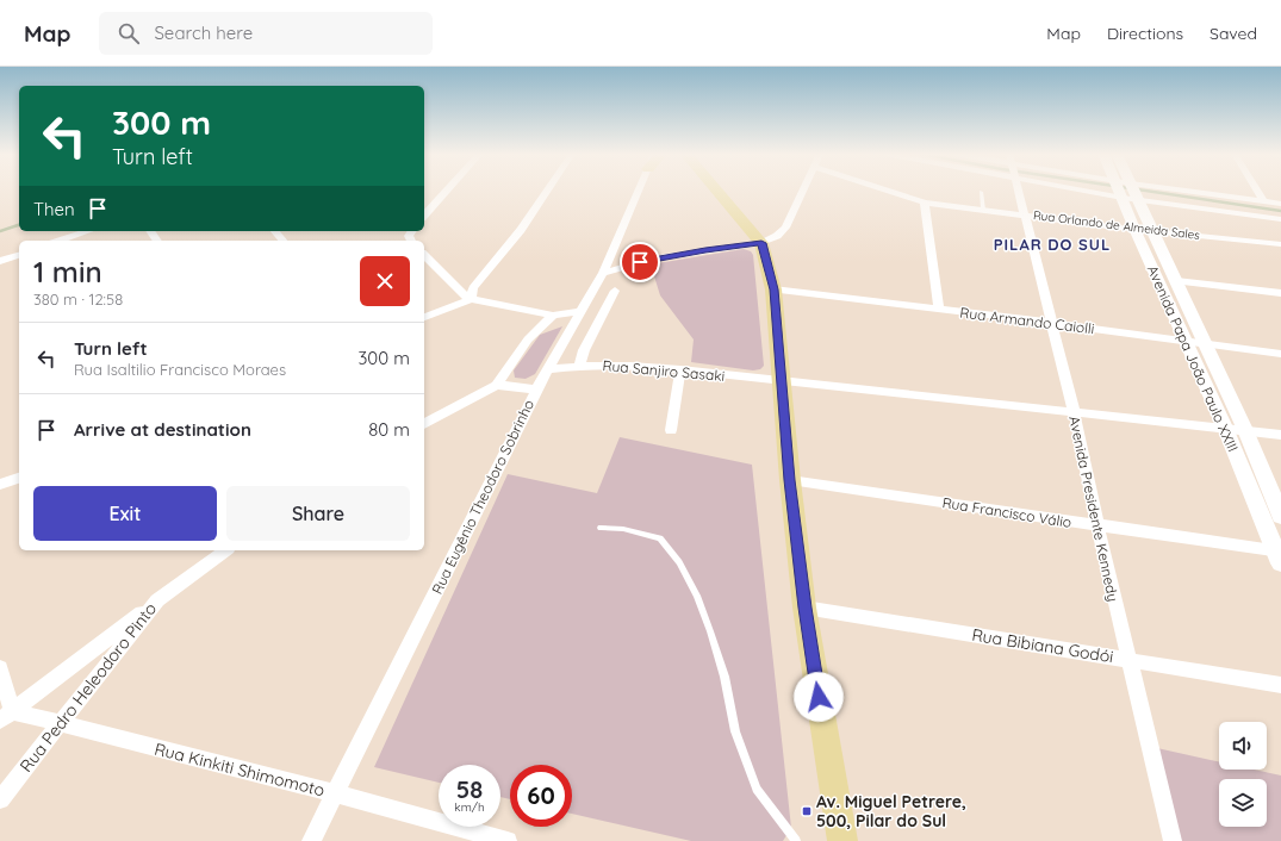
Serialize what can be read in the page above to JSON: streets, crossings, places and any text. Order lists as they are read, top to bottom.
{
  "streets": {
    "main road": ["Avenida Papa João Paulo XXIII"],
    "street": [
      "Rua Orlando de Almeida Sales",
      "Rua Armando Caiolli",
      "Rua Sanjiro Sasaki",
      "Rua Eugênio Theodoro Sobrinho",
      "Avenida Presidente Kennedy",
      "Rua Francisco Válio",
      "Rua Bibiana Godói",
      "Rua Pedro Heleodoro Pinto",
      "Rua Kinkiti Shimomoto"
    ]
  },
  "crossings": [
    ["Rua Orlando de Almeida Sales", "Avenida Papa João Paulo XXIII"],
    ["Rua Orlando de Almeida Sales", "Avenida Presidente Kennedy"],
    ["Rua Armando Caiolli", "Avenida Papa João Paulo XXIII"],
    ["Rua Armando Caiolli", "Avenida Presidente Kennedy"],
    ["Avenida Papa João Paulo XXIII", "Rua Sanjiro Sasaki"],
    ["Avenida Papa João Paulo XXIII", "Rua Francisco Válio"],
    ["Rua Sanjiro Sasaki", "Rua Eugênio Theodoro Sobrinho"],
    ["Rua Sanjiro Sasaki", "Avenida Presidente Kennedy"],
    ["Rua Eugênio Theodoro Sobrinho", "Rua Kinkiti Shimomoto"],
    ["Avenida Presidente Kennedy", "Rua Francisco Válio"],
    ["Avenida Presidente Kennedy", "Rua Bibiana Godói"],
    ["Rua Pedro Heleodoro Pinto", "Rua Kinkiti Shimomoto"]
  ],
  "districts": ["PILAR DO SUL"],
  "places": {
    "transit": ["Av. Miguel Petrere, 500, Pilar do Sul"]
  },
  "page": {
    "header": "Map",
    "search": "Search here",
    "nav": ["Map", "Directions", "Saved"],
    "turn": ["300 m", "Turn left"],
    "then": "Then",
    "heading": ["1 min", "380 m · 12:58"],
    "list": [
      {
        "name": "Turn left",
        "note": "Rua Isaltilio Francisco Moraes",
        "value": "300 m"
      },
      {
        "name": "Arrive at destination",
        "value": "80 m"
      }
    ],
    "buttons": ["Exit", "Share"],
    "speed": "58 km/h",
    "limit": "60"
  }
}
